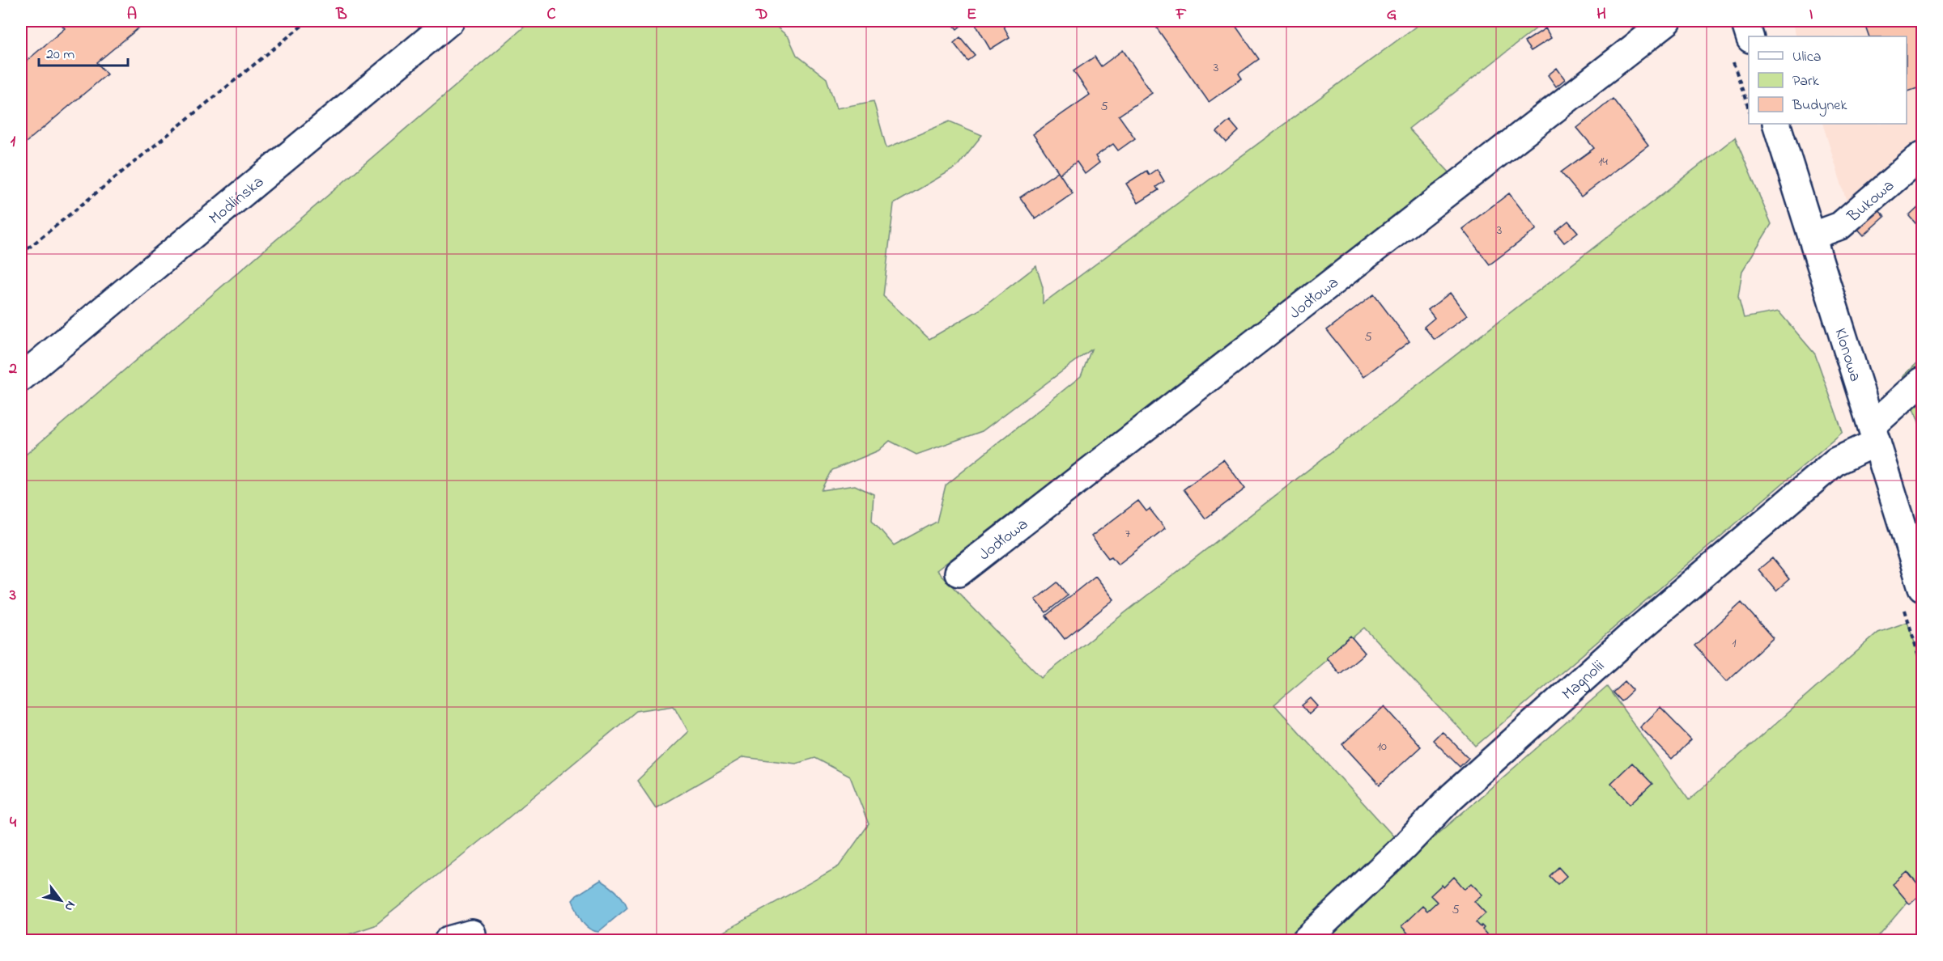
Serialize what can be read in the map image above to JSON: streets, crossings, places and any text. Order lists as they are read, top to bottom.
{
  "streets": {
    "street": [
      "Modlińska",
      "Bukowa",
      "Jodłowa",
      "Klonowa",
      "Magnolii"
    ]
  },
  "crossings": [
    ["Bukowa", "Klonowa"],
    ["Klonowa", "Magnolii"]
  ],
  "house_numbers": [
    "3",
    "5",
    "14",
    "3",
    "5",
    "7",
    "1",
    "10",
    "5"
  ],
  "legend": ["Ulica", "Park", "Budynek"],
  "scale_bar": "20 m",
  "north": "bottom right",
  "grid": {
    "columns": [
      "A",
      "B",
      "C",
      "D",
      "E",
      "F",
      "G",
      "H",
      "I"
    ],
    "rows": [
      "1",
      "2",
      "3",
      "4"
    ]
  }
}
